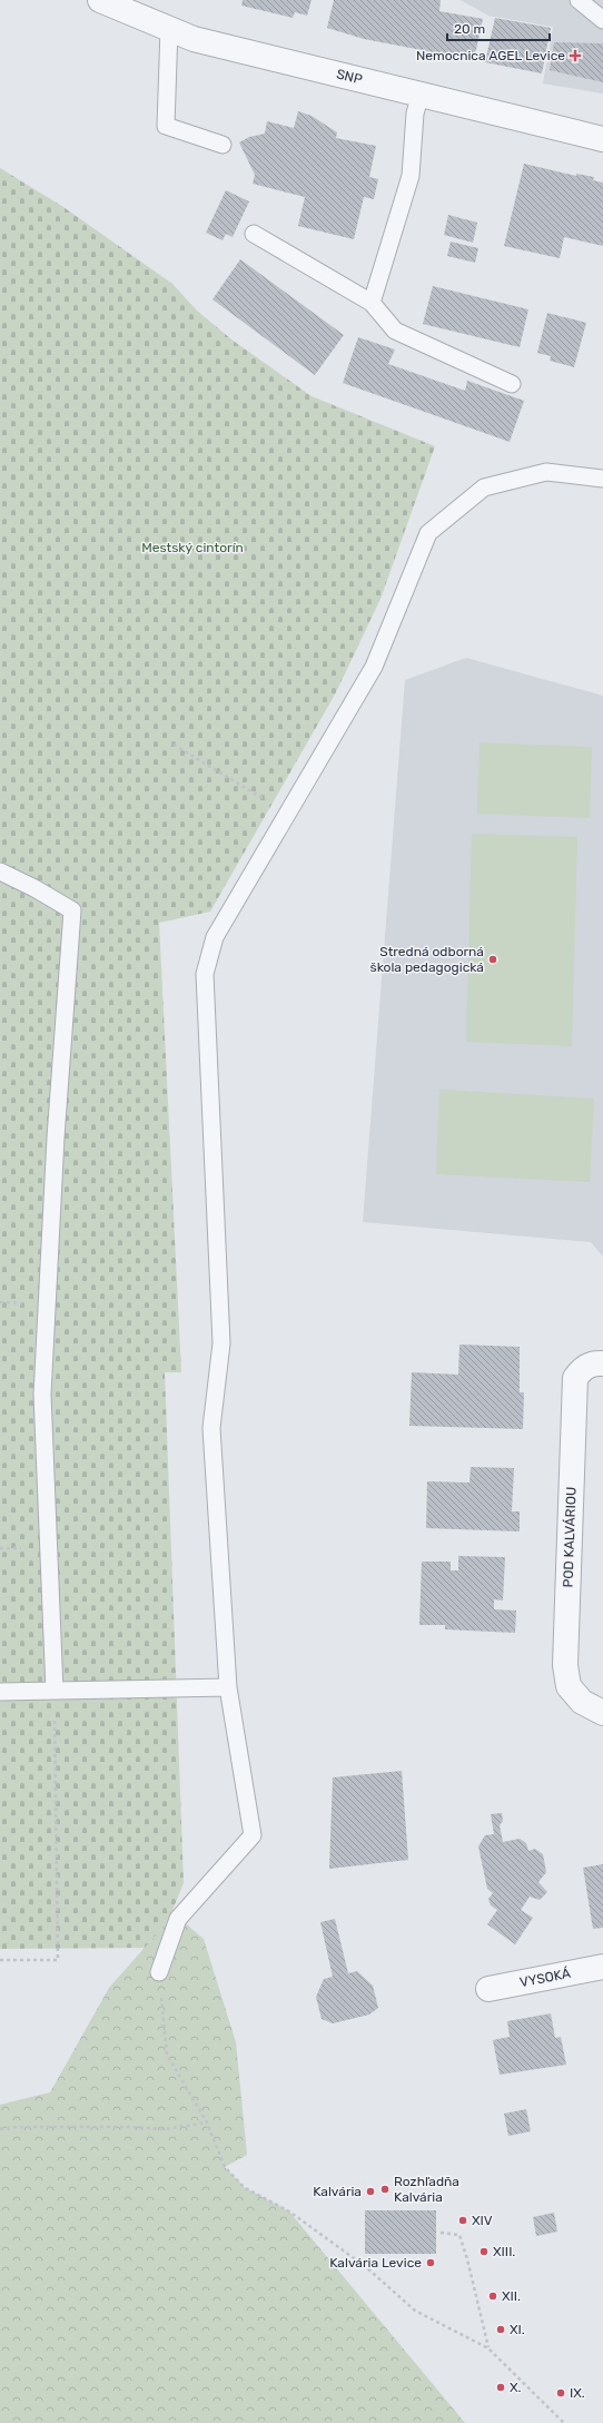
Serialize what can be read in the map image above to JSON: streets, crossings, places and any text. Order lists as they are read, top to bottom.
{
  "streets": {
    "street": ["SNP", "POD KALVÁRIOU", "VYSOKÁ"]
  },
  "parks": ["Mestský cintorín"],
  "places": {
    "health": ["Nemocnica AGEL Levice"],
    "other": [
      "Stredná odborná škola pedagogická",
      "Rozhľadňa Kalvária",
      "Kalvária",
      "XIV",
      "XIII.",
      "Kalvária Levice",
      "XII.",
      "XI.",
      "X.",
      "IX."
    ]
  },
  "scale_bar": "20 m"
}
